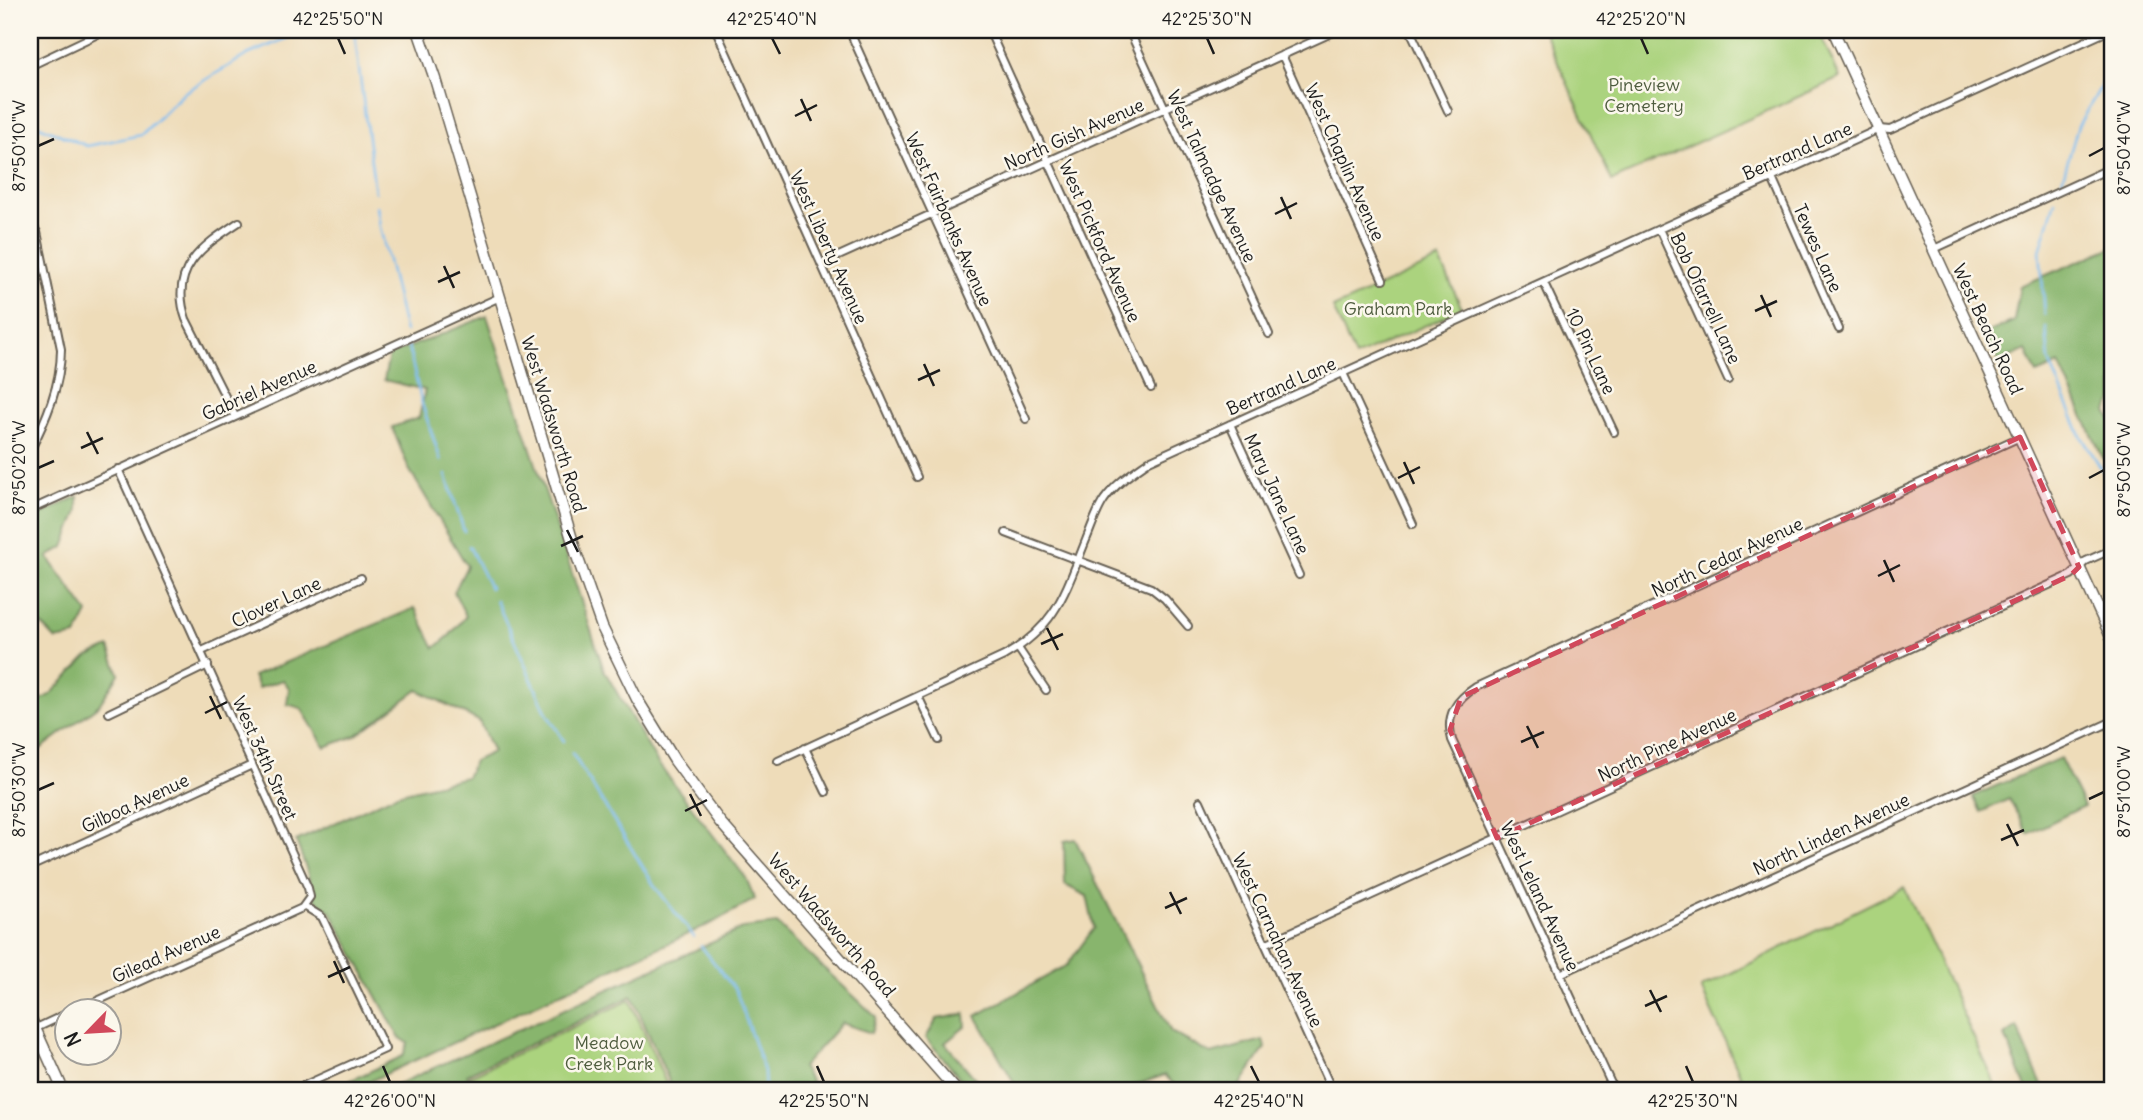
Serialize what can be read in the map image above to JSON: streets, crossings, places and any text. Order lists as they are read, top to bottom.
{
  "streets": {
    "main road": ["West Beach Road", "West Wadsworth Road"],
    "street": [
      "North Gish Avenue",
      "Bertrand Lane",
      "West Chaplin Avenue",
      "West Talmadge Avenue",
      "West Fairbanks Avenue",
      "West Pickford Avenue",
      "West Liberty Avenue",
      "Tewes Lane",
      "Bob Ofarrell Lane",
      "10 Pin Lane",
      "Gabriel Avenue",
      "Mary Jane Lane",
      "North Cedar Avenue",
      "Clover Lane",
      "North Pine Avenue",
      "West 34th Street",
      "Gilboa Avenue",
      "North Linden Avenue",
      "West Leland Avenue",
      "West Carnahan Avenue",
      "Gilead Avenue"
    ]
  },
  "crossings": [
    ["North Gish Avenue", "West Chaplin Avenue"],
    ["North Gish Avenue", "West Talmadge Avenue"],
    ["North Gish Avenue", "West Fairbanks Avenue"],
    ["North Gish Avenue", "West Pickford Avenue"],
    ["North Gish Avenue", "West Liberty Avenue"],
    ["Bertrand Lane", "Tewes Lane"],
    ["Bertrand Lane", "Bob Ofarrell Lane"],
    ["Bertrand Lane", "West Beach Road"],
    ["Bertrand Lane", "10 Pin Lane"],
    ["Bertrand Lane", "Mary Jane Lane"],
    ["West Beach Road", "North Cedar Avenue"],
    ["West Beach Road", "North Pine Avenue"],
    ["Gabriel Avenue", "West Wadsworth Road"],
    ["Gabriel Avenue", "West 34th Street"],
    ["North Cedar Avenue", "West Leland Avenue"],
    ["Clover Lane", "West 34th Street"],
    ["North Pine Avenue", "West Leland Avenue"],
    ["North Pine Avenue", "West Carnahan Avenue"],
    ["West 34th Street", "Gilboa Avenue"],
    ["West 34th Street", "Gilead Avenue"],
    ["North Linden Avenue", "West Leland Avenue"]
  ],
  "parks": ["Pineview Cemetery", "Graham Park", "Meadow Creek Park"],
  "north": "bottom left",
  "coordinates": [
    "42°25'50\"N",
    "42°25'40\"N",
    "42°25'30\"N",
    "42°25'20\"N",
    "87°50'10\"W",
    "87°50'40\"W",
    "87°50'20\"W",
    "87°50'50\"W",
    "87°50'30\"W",
    "87°51'00\"W",
    "42°26'00\"N"
  ]
}
